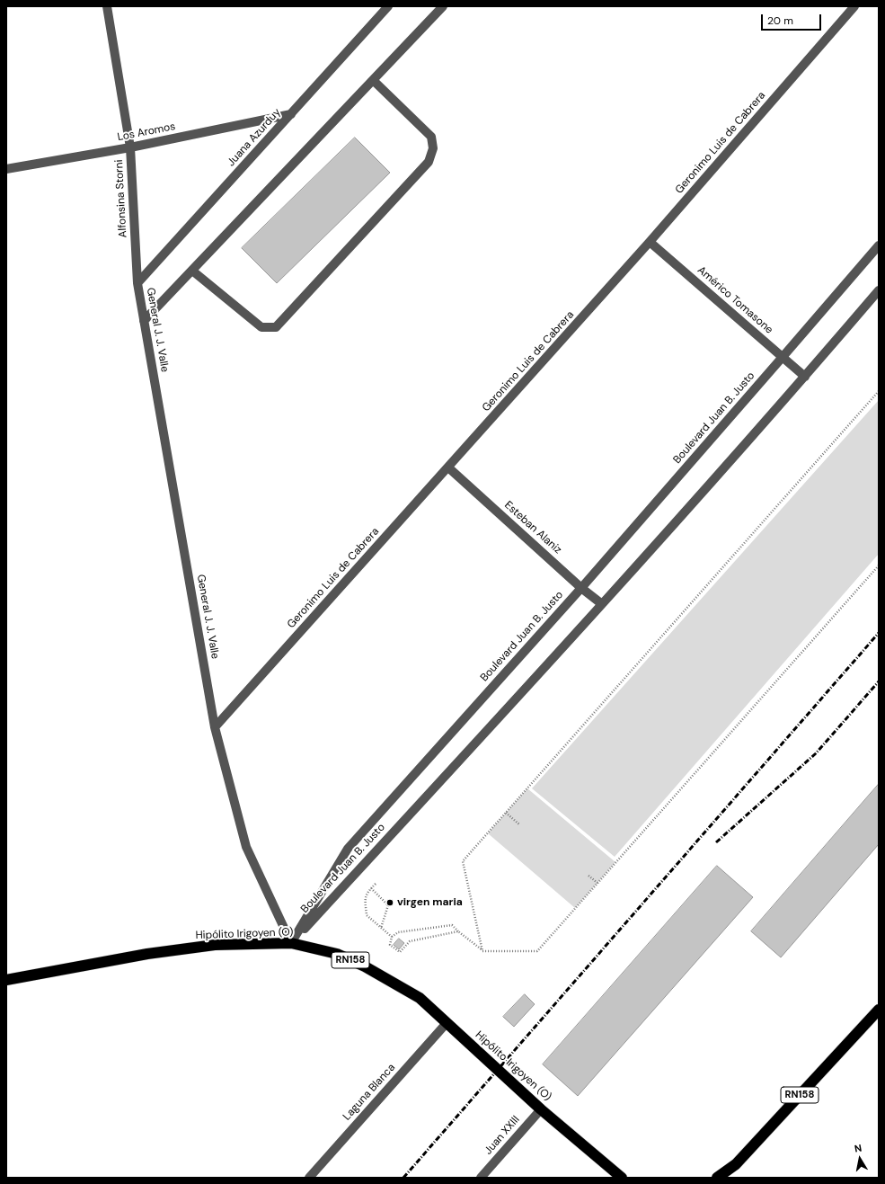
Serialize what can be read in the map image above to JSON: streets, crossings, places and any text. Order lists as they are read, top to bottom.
{
  "streets": {
    "highway": ["Hipólito Irigoyen (O)", "RN158"],
    "street": [
      "Los Aromos",
      "Juana Azurduy",
      "Geronimo Luis de Cabrera",
      "Alfonsina Storni",
      "Américo Tomasone",
      "General J. J. Valle",
      "Boulevard Juan B. Justo",
      "Esteban Alaniz",
      "Laguna Blanca",
      "Juan XXIII"
    ]
  },
  "crossings": [
    ["Los Aromos", "Juana Azurduy"],
    ["Los Aromos", "Alfonsina Storni"],
    ["Juana Azurduy", "Alfonsina Storni"],
    ["Juana Azurduy", "General J. J. Valle"],
    ["Geronimo Luis de Cabrera", "Américo Tomasone"],
    ["Geronimo Luis de Cabrera", "General J. J. Valle"],
    ["Geronimo Luis de Cabrera", "Esteban Alaniz"],
    ["Alfonsina Storni", "General J. J. Valle"],
    ["Américo Tomasone", "Boulevard Juan B. Justo"],
    ["General J. J. Valle", "Boulevard Juan B. Justo"],
    ["General J. J. Valle", "Hipólito Irigoyen (O)"],
    ["Boulevard Juan B. Justo", "Esteban Alaniz"],
    ["Boulevard Juan B. Justo", "Hipólito Irigoyen (O)"],
    ["Hipólito Irigoyen (O)", "Laguna Blanca"],
    ["Hipólito Irigoyen (O)", "Juan XXIII"]
  ],
  "places": ["virgen maria"],
  "scale_bar": "20 m",
  "north": "top"
}
